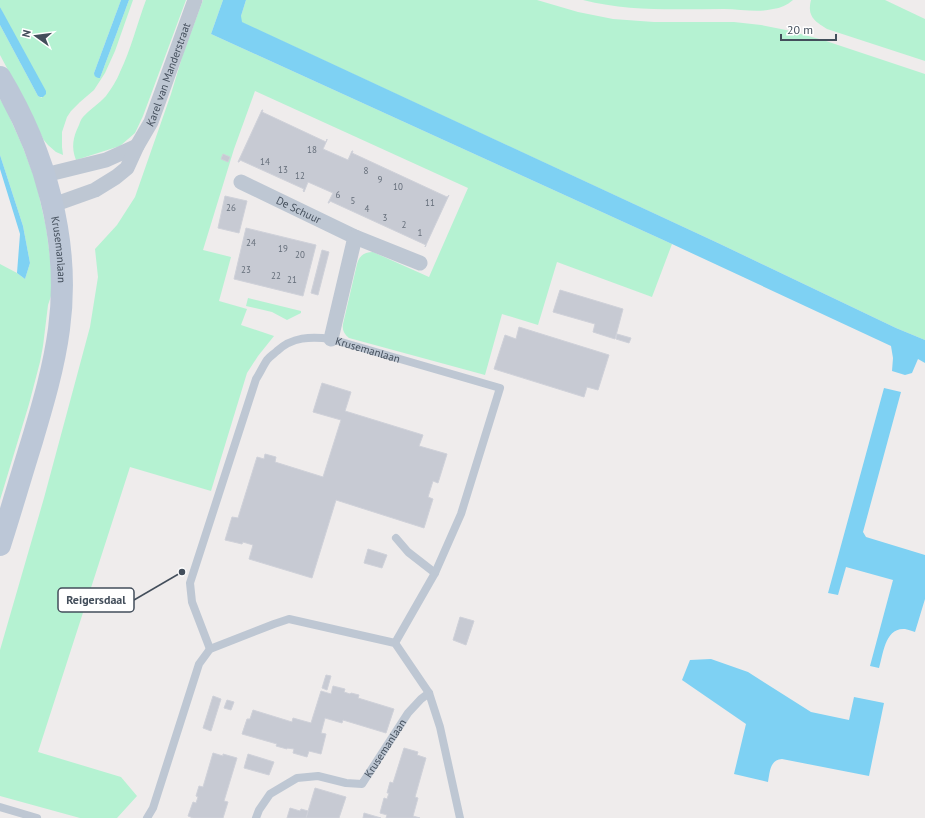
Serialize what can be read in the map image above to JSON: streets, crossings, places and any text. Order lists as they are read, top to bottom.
{
  "streets": {
    "main road": ["Krusemanlaan"],
    "street": ["Karel van Manderstraat", "De Schuur"]
  },
  "crossings": [
    ["Karel van Manderstraat", "Krusemanlaan"]
  ],
  "places": ["Reigersdaal"],
  "house_numbers": [
    "18",
    "14",
    "13",
    "8",
    "12",
    "9",
    "10",
    "6",
    "5",
    "11",
    "26",
    "4",
    "3",
    "2",
    "1",
    "24",
    "19",
    "20",
    "23",
    "22",
    "21"
  ],
  "scale_bar": "20 m",
  "north": "left"
}
